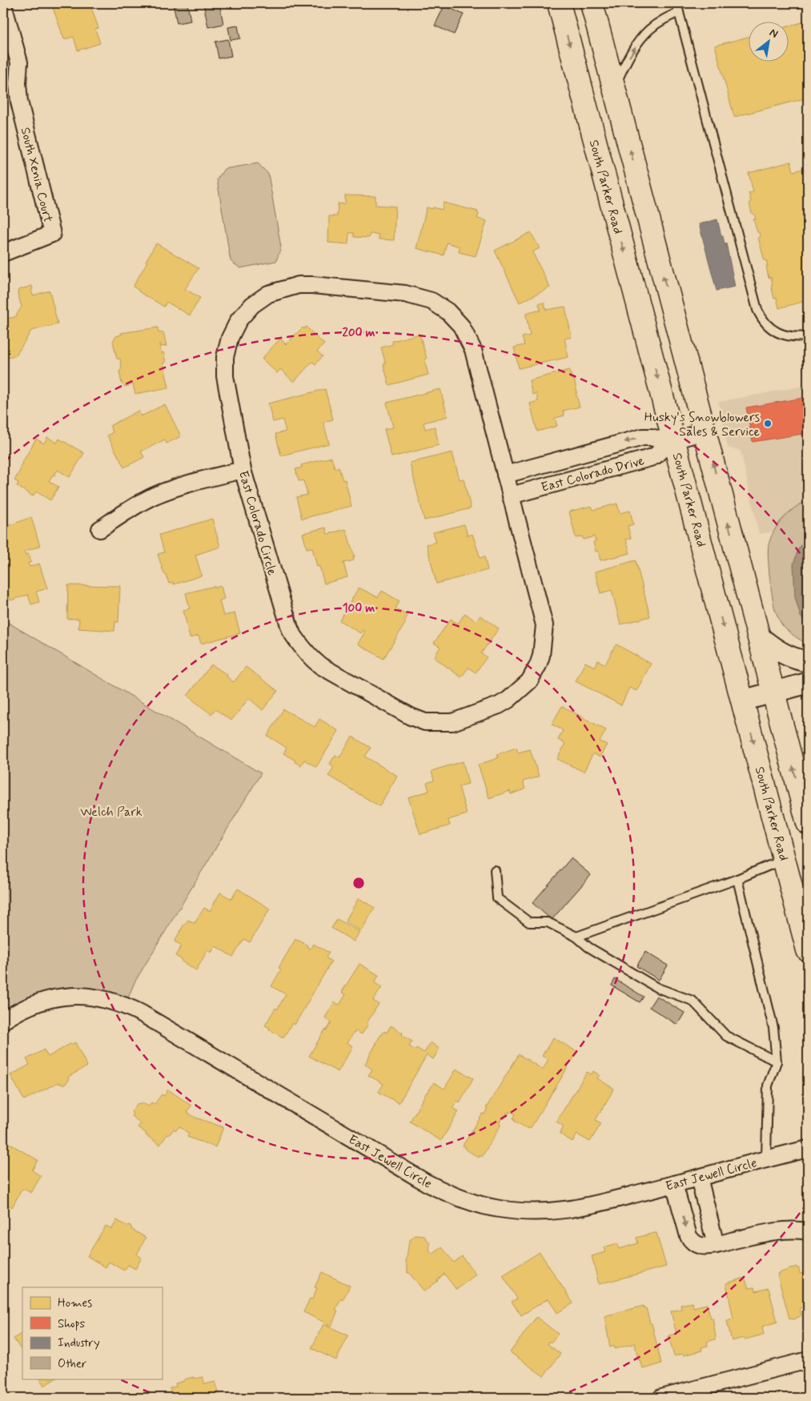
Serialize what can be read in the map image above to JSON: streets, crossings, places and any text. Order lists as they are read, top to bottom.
{
  "streets": {
    "main road": ["South Parker Road"],
    "street": [
      "South Xenia Court",
      "East Colorado Drive",
      "East Colorado Circle",
      "East Jewell Circle"
    ]
  },
  "crossings": [
    ["South Parker Road", "East Colorado Drive"],
    ["East Colorado Drive", "East Colorado Circle"]
  ],
  "parks": ["Welch Park"],
  "places": ["Husky's Snowblowers Sales & Service"],
  "legend": [
    "Homes",
    "Shops",
    "Industry",
    "Other"
  ],
  "north": "top right",
  "rings": ["200 m", "100 m"]
}
